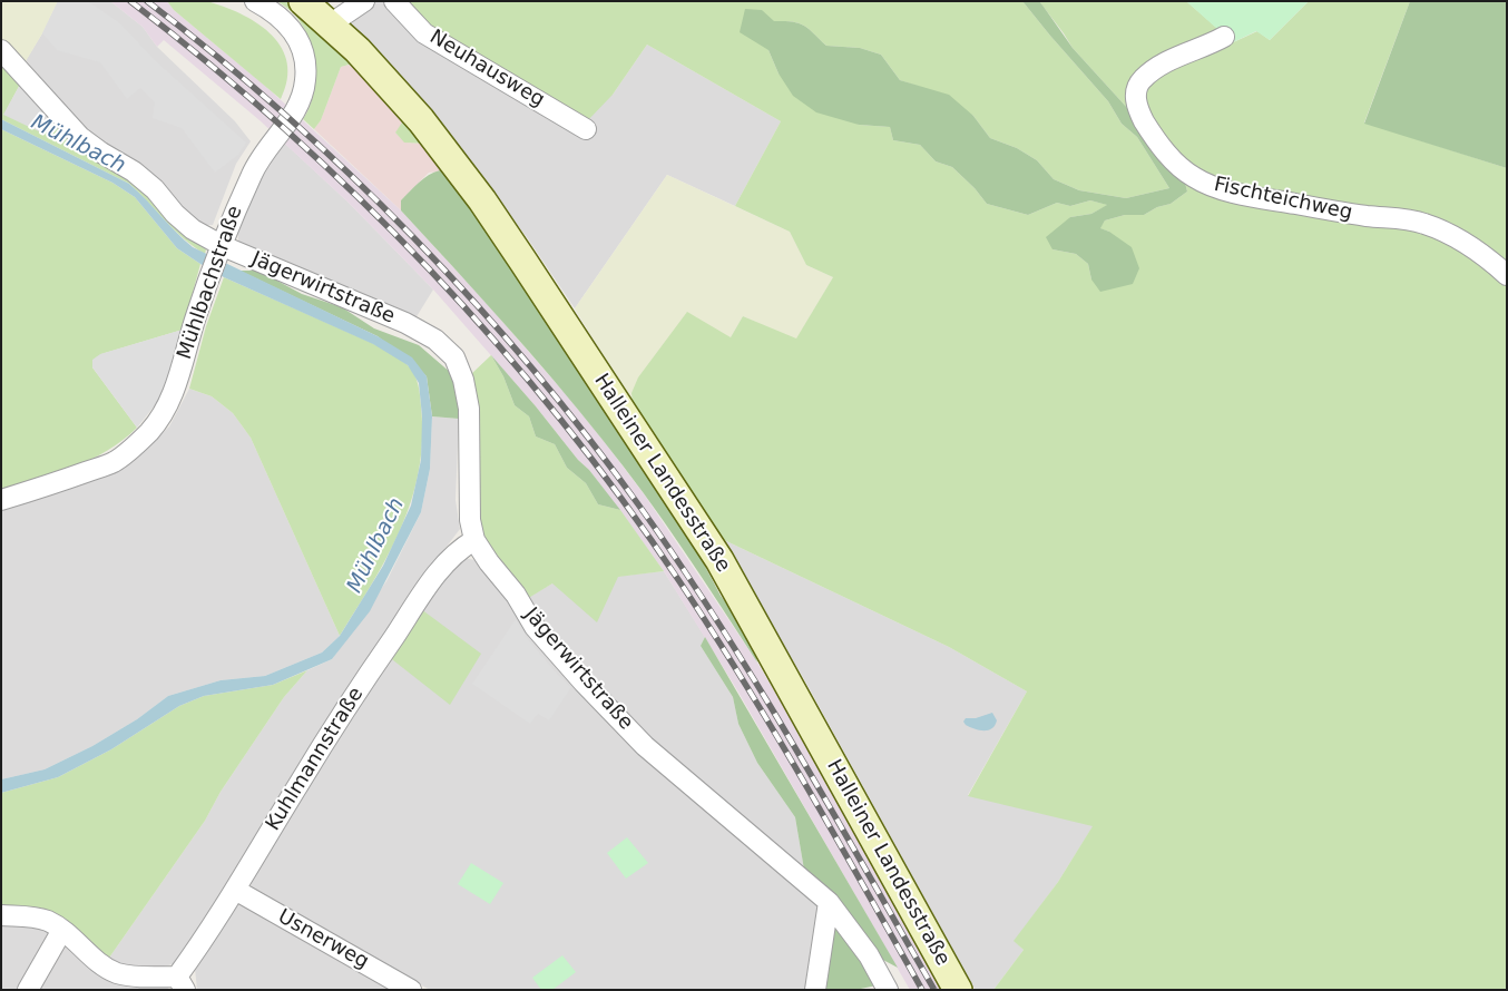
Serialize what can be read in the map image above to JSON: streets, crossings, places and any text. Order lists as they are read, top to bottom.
{
  "streets": {
    "main road": ["Halleiner Landesstraße"],
    "street": [
      "Neuhausweg",
      "Fischteichweg",
      "Mühlbachstraße",
      "Jägerwirtstraße",
      "Kuhlmannstraße",
      "Usnerweg"
    ]
  },
  "crossings": [
    ["Mühlbachstraße", "Jägerwirtstraße"],
    ["Jägerwirtstraße", "Kuhlmannstraße"],
    ["Kuhlmannstraße", "Usnerweg"]
  ],
  "water": ["Mühlbach"]
}
